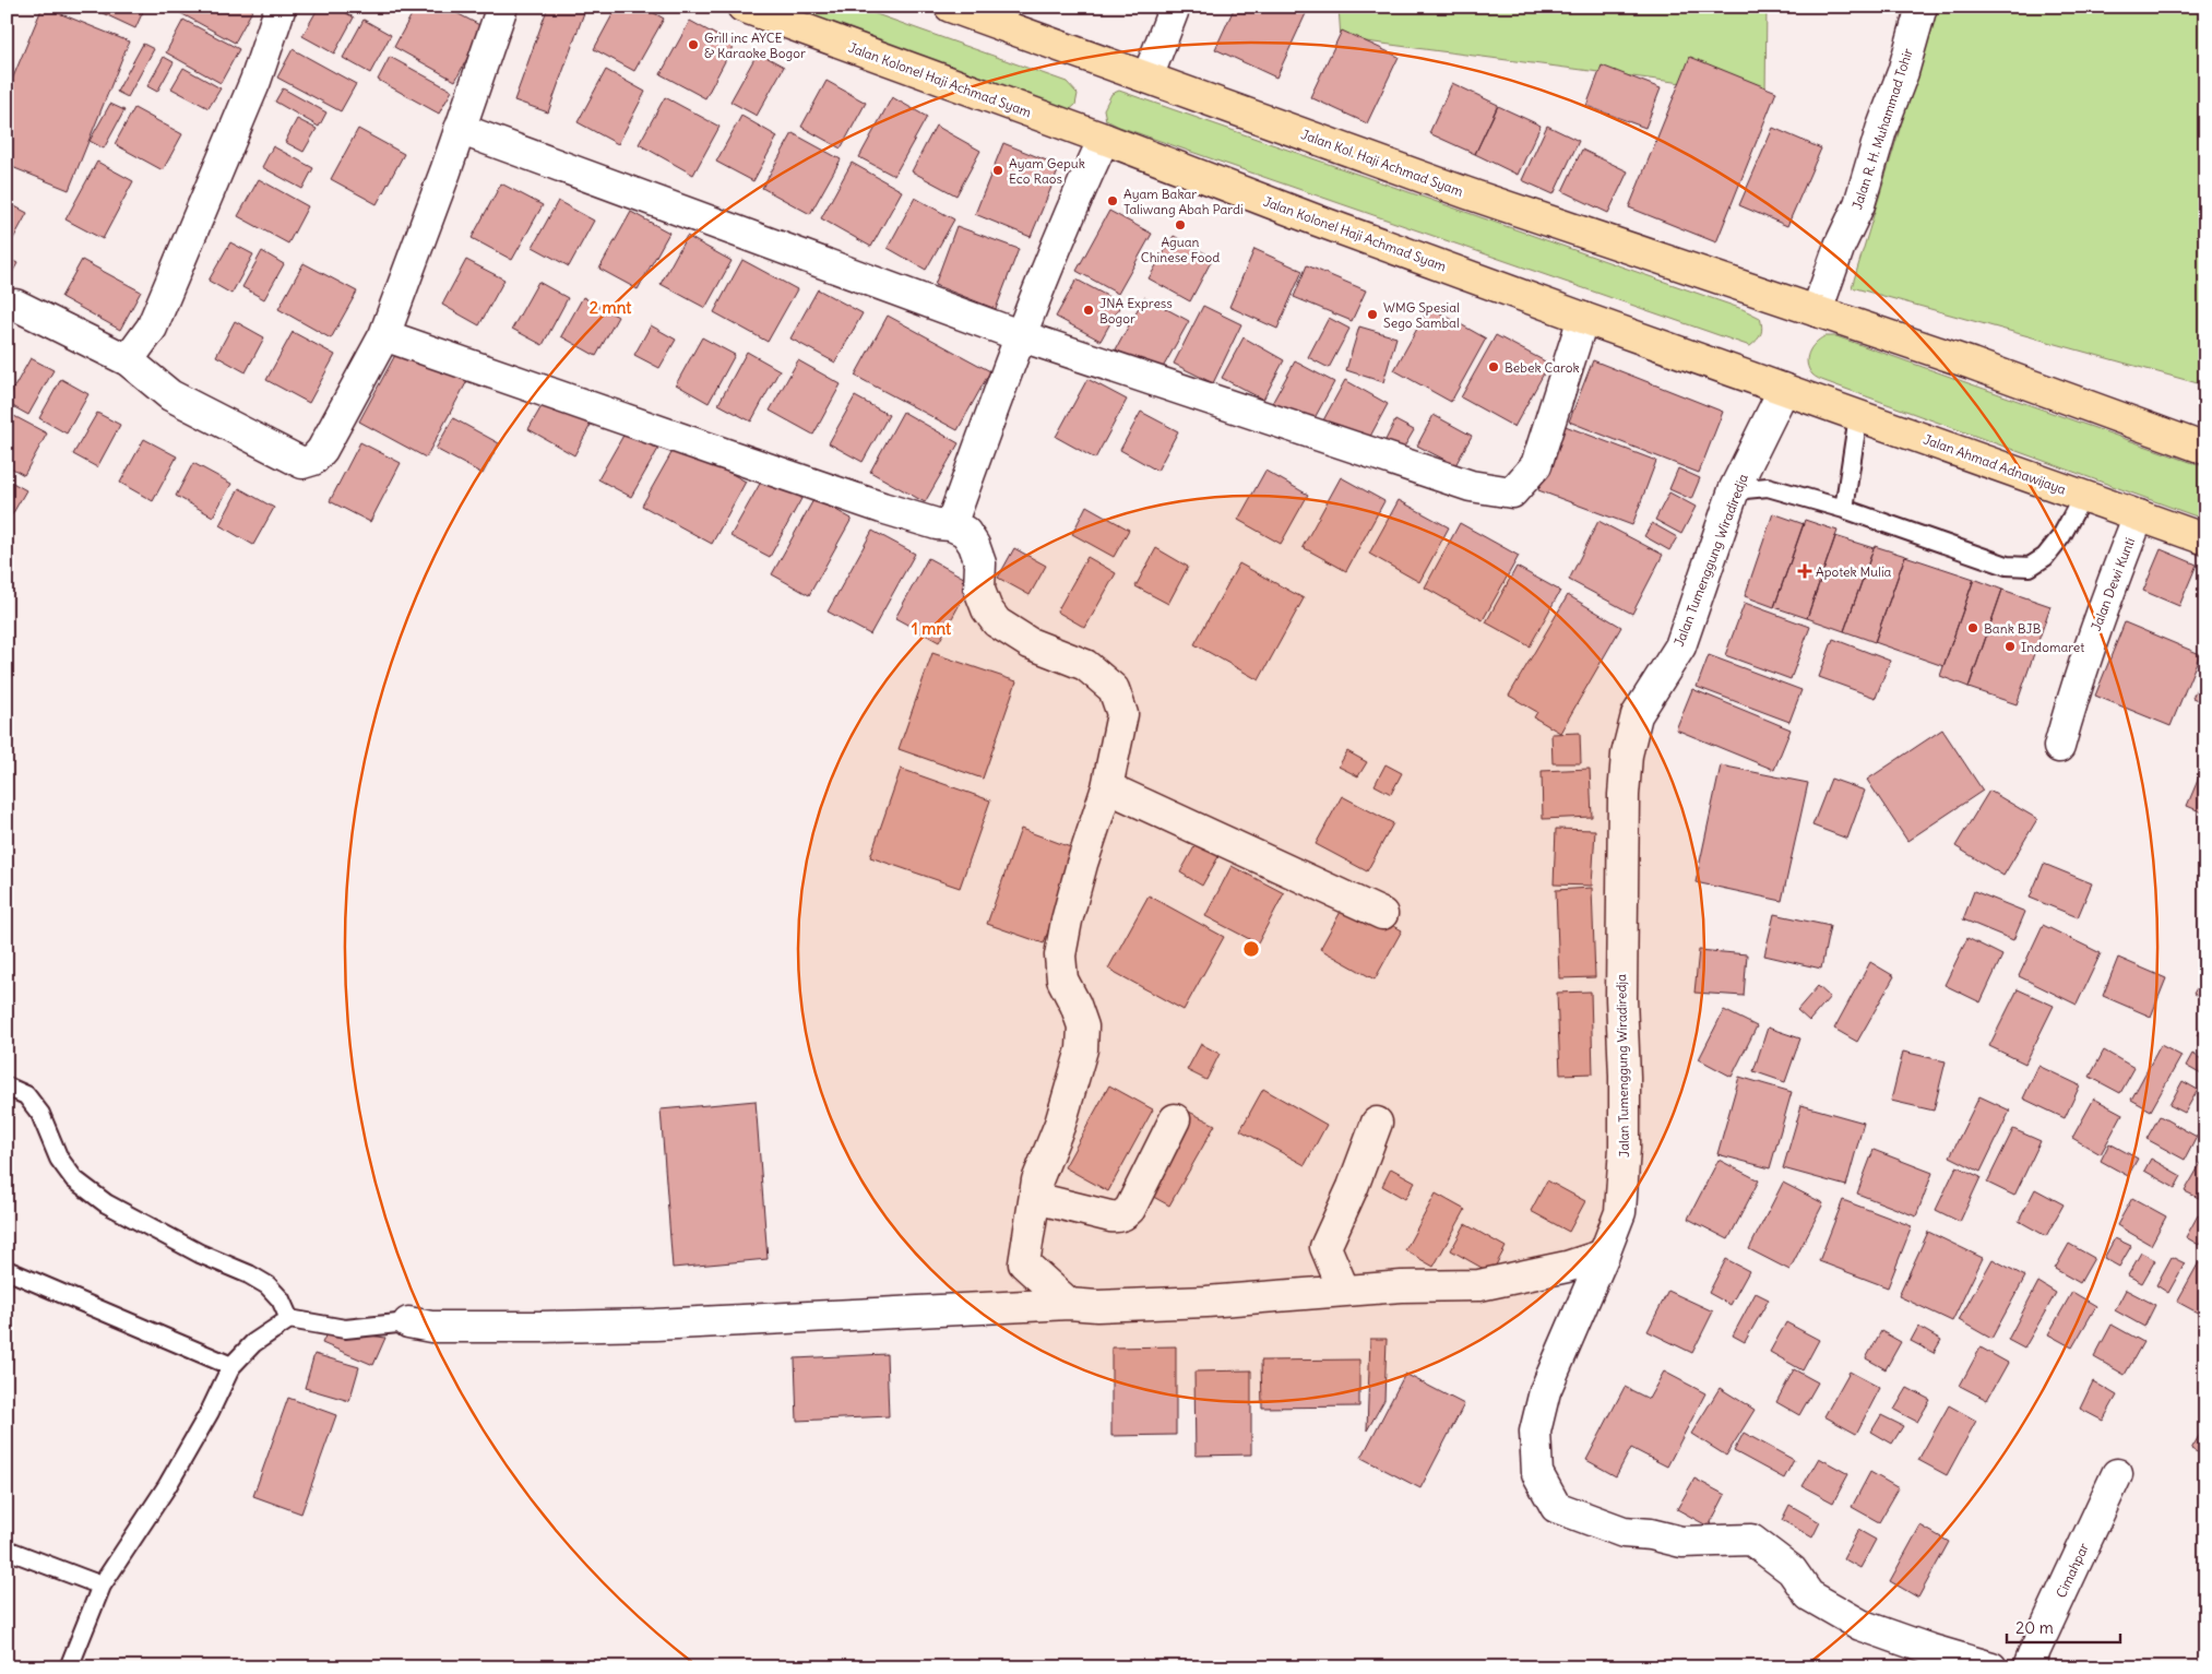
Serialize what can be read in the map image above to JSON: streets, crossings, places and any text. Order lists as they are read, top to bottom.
{
  "streets": {
    "main road": ["Jalan Kolonel Haji Achmad Syam", "Jalan Kol. Haji Achmad Syam", "Jalan Ahmad Adnawijaya"],
    "street": [
      "Jalan R. H. Muhammad Tohir",
      "Jalan Tumenggung Wiradiredja",
      "Jalan Dewi Kunti",
      "Cimahpar"
    ]
  },
  "crossings": [
    ["Jalan Kolonel Haji Achmad Syam", "Jalan Ahmad Adnawijaya"],
    ["Jalan Kolonel Haji Achmad Syam", "Jalan Tumenggung Wiradiredja"],
    ["Jalan R. H. Muhammad Tohir", "Jalan Kol. Haji Achmad Syam"],
    ["Jalan Ahmad Adnawijaya", "Jalan Tumenggung Wiradiredja"],
    ["Jalan Ahmad Adnawijaya", "Jalan Dewi Kunti"]
  ],
  "places": {
    "other": [
      "Grill inc AYCE & Karaoke Bogor",
      "Ayam Gepuk Eco Raos",
      "Ayam Bakar Taliwang Abah Pardi",
      "Aguan Chinese Food",
      "JNA Express Bogor",
      "WMG Spesial Sego Sambal",
      "Bebek Carok",
      "Bank BJB",
      "Indomaret"
    ],
    "health": ["Apotek Mulia"]
  },
  "scale_bar": "20 m",
  "rings": ["2 mnt", "1 mnt"]
}
